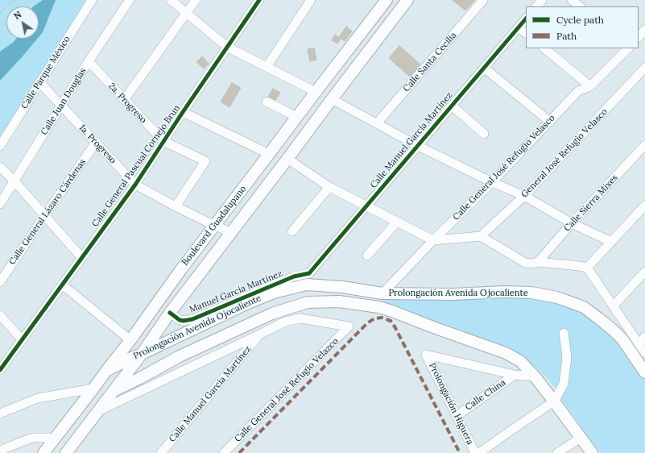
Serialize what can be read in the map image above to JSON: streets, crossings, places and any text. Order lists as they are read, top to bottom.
{
  "streets": {
    "main road": ["Boulevard Guadalupano", "Prolongación Avenida Ojocaliente"],
    "street": [
      "Calle Santa Cecilia",
      "Calle Parque México",
      "Calle Juan Douglas",
      "2a. Progreso",
      "Calle Manuel García Martínez",
      "1a. Progreso",
      "General José Refugio Velasco",
      "Calle General Pascual Cornejo Brun",
      "Calle General José Refugio Velasco",
      "Calle Sierra Mixes",
      "Calle General Lázaro Cárdenas",
      "Manuel García Martínez",
      "Calle General José Refugio Velazco",
      "Calle China",
      "Prolongación Higuera"
    ]
  },
  "crossings": [
    ["Calle Parque México", "1a. Progreso"],
    ["Calle Juan Douglas", "2a. Progreso"],
    ["Calle Juan Douglas", "1a. Progreso"],
    ["2a. Progreso", "1a. Progreso"],
    ["2a. Progreso", "Calle General Pascual Cornejo Brun"],
    ["Calle Manuel García Martínez", "Manuel García Martínez"],
    ["1a. Progreso", "Calle General Pascual Cornejo Brun"],
    ["1a. Progreso", "Calle General Lázaro Cárdenas"],
    ["1a. Progreso", "Boulevard Guadalupano"],
    ["Calle General José Refugio Velasco", "Prolongación Avenida Ojocaliente"],
    ["Boulevard Guadalupano", "Manuel García Martínez"],
    ["Boulevard Guadalupano", "Prolongación Avenida Ojocaliente"],
    ["Calle China", "Prolongación Higuera"]
  ],
  "legend": ["Cycle path", "Path"],
  "north": "top left"
}
